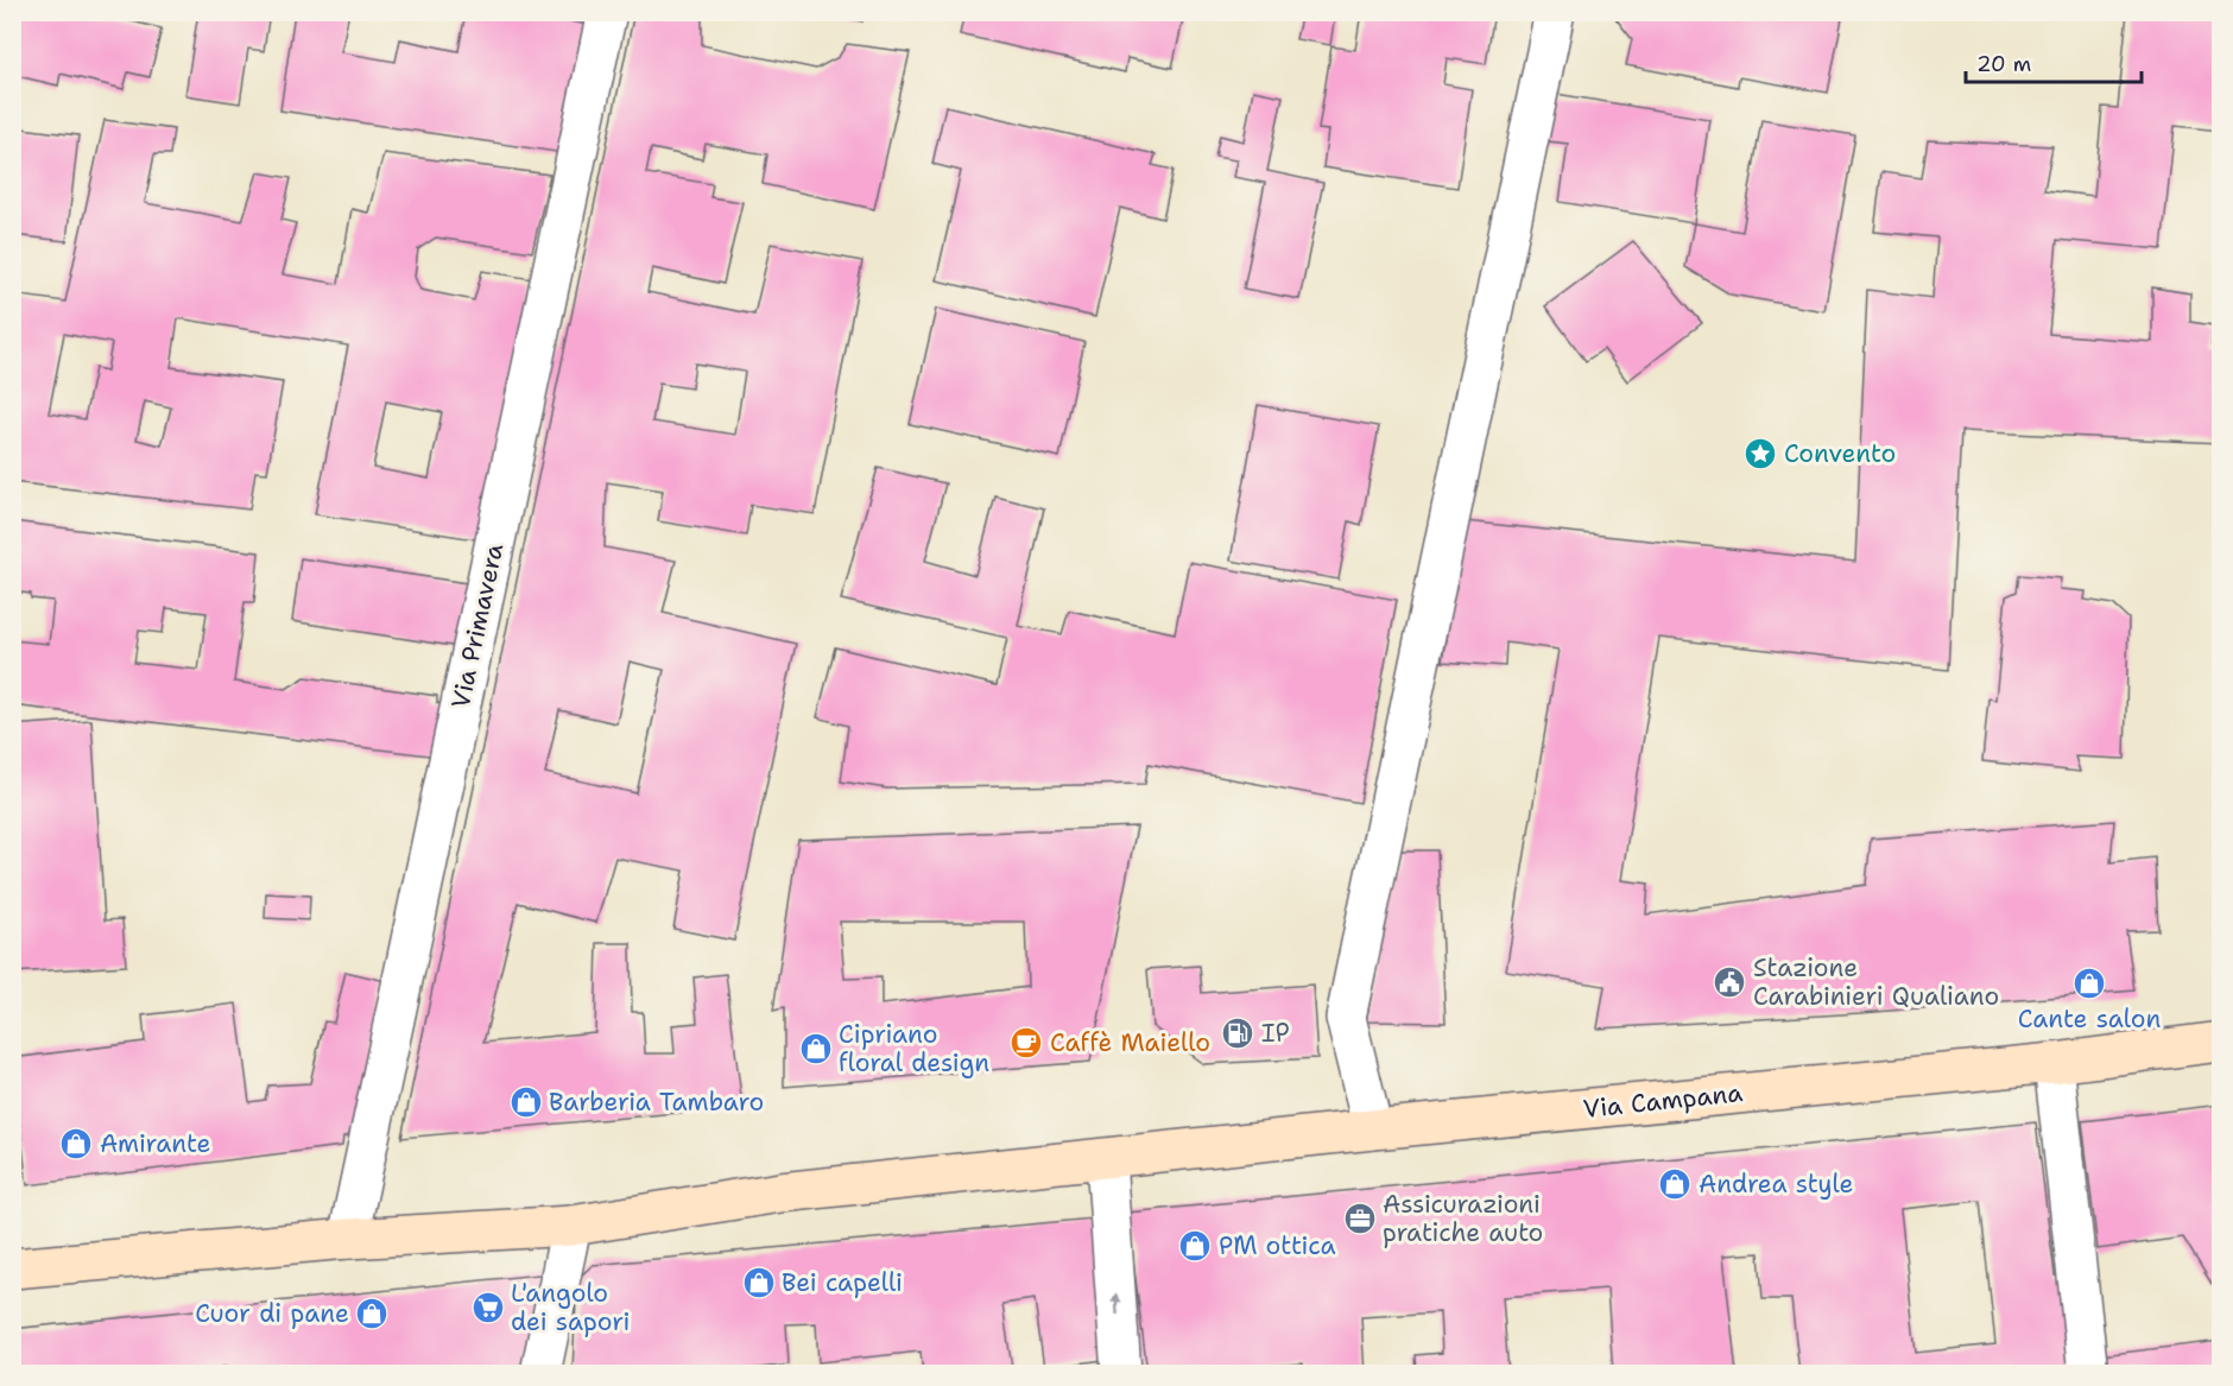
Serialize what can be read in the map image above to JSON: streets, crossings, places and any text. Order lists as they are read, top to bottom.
{
  "streets": {
    "main road": ["Via Campana"],
    "street": ["Via Primavera"]
  },
  "crossings": [
    ["Via Primavera", "Via Campana"]
  ],
  "places": {
    "place": ["Convento"],
    "public building": ["Stazione Carabinieri Qualiano"],
    "shop": [
      "Cante salon",
      "Cipriano floral design",
      "Barberia Tambaro",
      "Amirante",
      "Andrea style",
      "PM ottica",
      "Bei capelli",
      "Cuor di pane"
    ],
    "fuel station": ["IP"],
    "cafe": ["Caffè Maiello"],
    "office": ["Assicurazioni pratiche auto"],
    "supermarket": ["L'angolo dei sapori"]
  },
  "scale_bar": "20 m"
}
